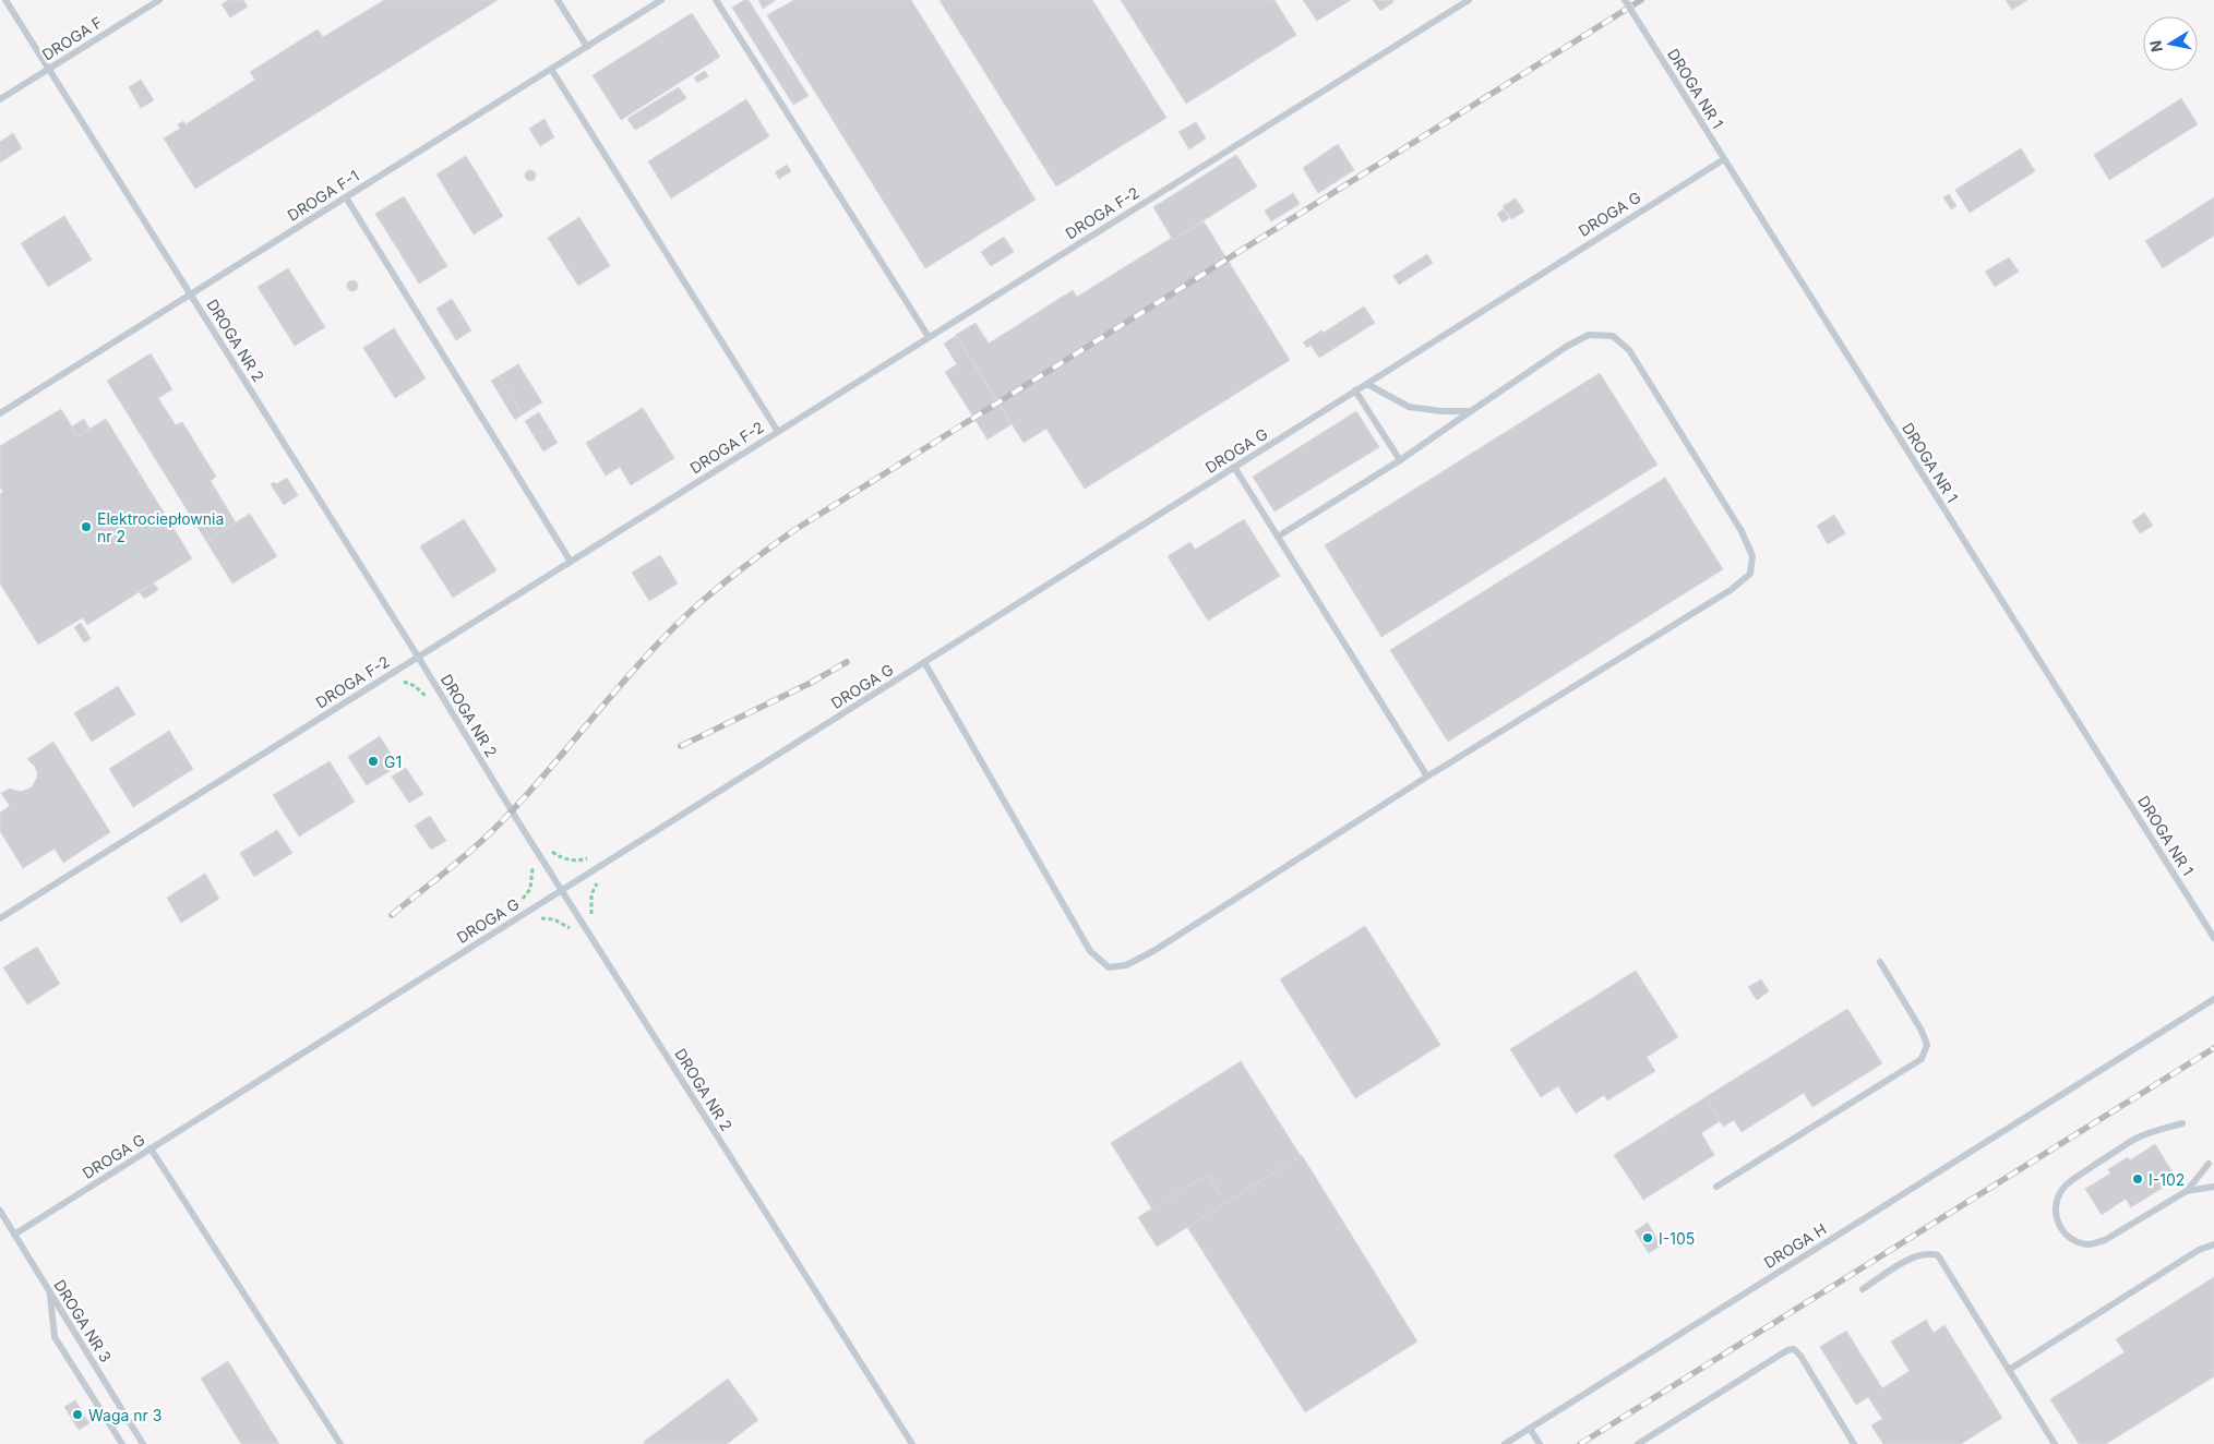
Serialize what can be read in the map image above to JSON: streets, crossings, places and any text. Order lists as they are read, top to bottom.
{
  "streets": {
    "lane": [
      "DROGA F",
      "DROGA NR 1",
      "DROGA F-1",
      "DROGA F-2",
      "DROGA G",
      "DROGA NR 2",
      "DROGA H",
      "DROGA NR 3"
    ]
  },
  "crossings": [
    ["DROGA F", "DROGA NR 2"],
    ["DROGA NR 1", "DROGA G"],
    ["DROGA F-1", "DROGA NR 2"],
    ["DROGA F-2", "DROGA NR 2"],
    ["DROGA G", "DROGA NR 2"],
    ["DROGA G", "DROGA NR 3"]
  ],
  "places": [
    "Elektrociepłownia nr 2",
    "G1",
    "I-102",
    "I-105",
    "Waga nr 3"
  ],
  "north": "left"
}
